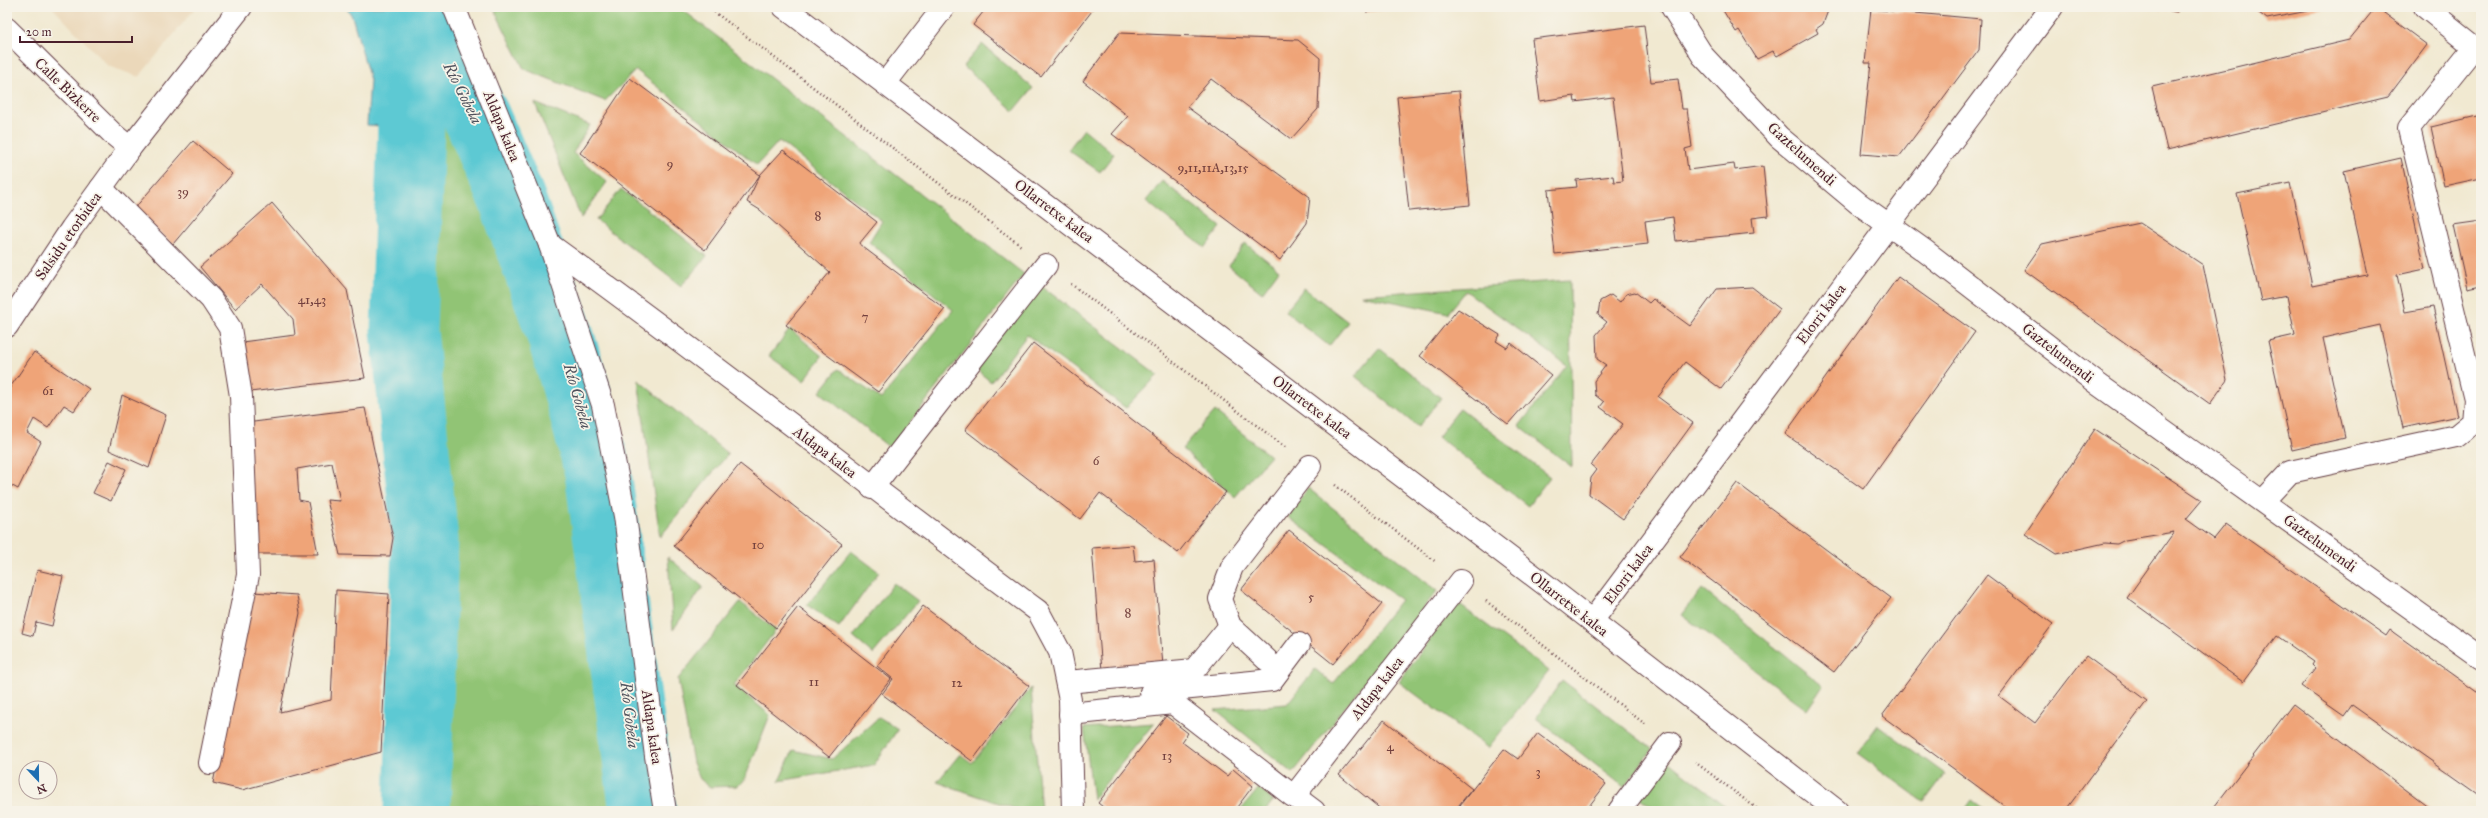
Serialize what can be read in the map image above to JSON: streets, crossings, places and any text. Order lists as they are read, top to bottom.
{
  "streets": {
    "street": [
      "Calle Bizkerre",
      "Aldapa kalea",
      "Gaztelumendi",
      "Ollarretxe kalea",
      "Salsidu etorbidea",
      "Elorri kalea"
    ]
  },
  "crossings": [
    ["Calle Bizkerre", "Salsidu etorbidea"],
    ["Gaztelumendi", "Elorri kalea"],
    ["Ollarretxe kalea", "Elorri kalea"]
  ],
  "water": ["Río Gobela"],
  "house_numbers": [
    "9",
    "9,11,11A,13,15",
    "39",
    "8",
    "41,43",
    "7",
    "61",
    "6",
    "10",
    "5",
    "8",
    "11",
    "12",
    "4",
    "13",
    "3"
  ],
  "scale_bar": "20 m",
  "north": "bottom"
}
